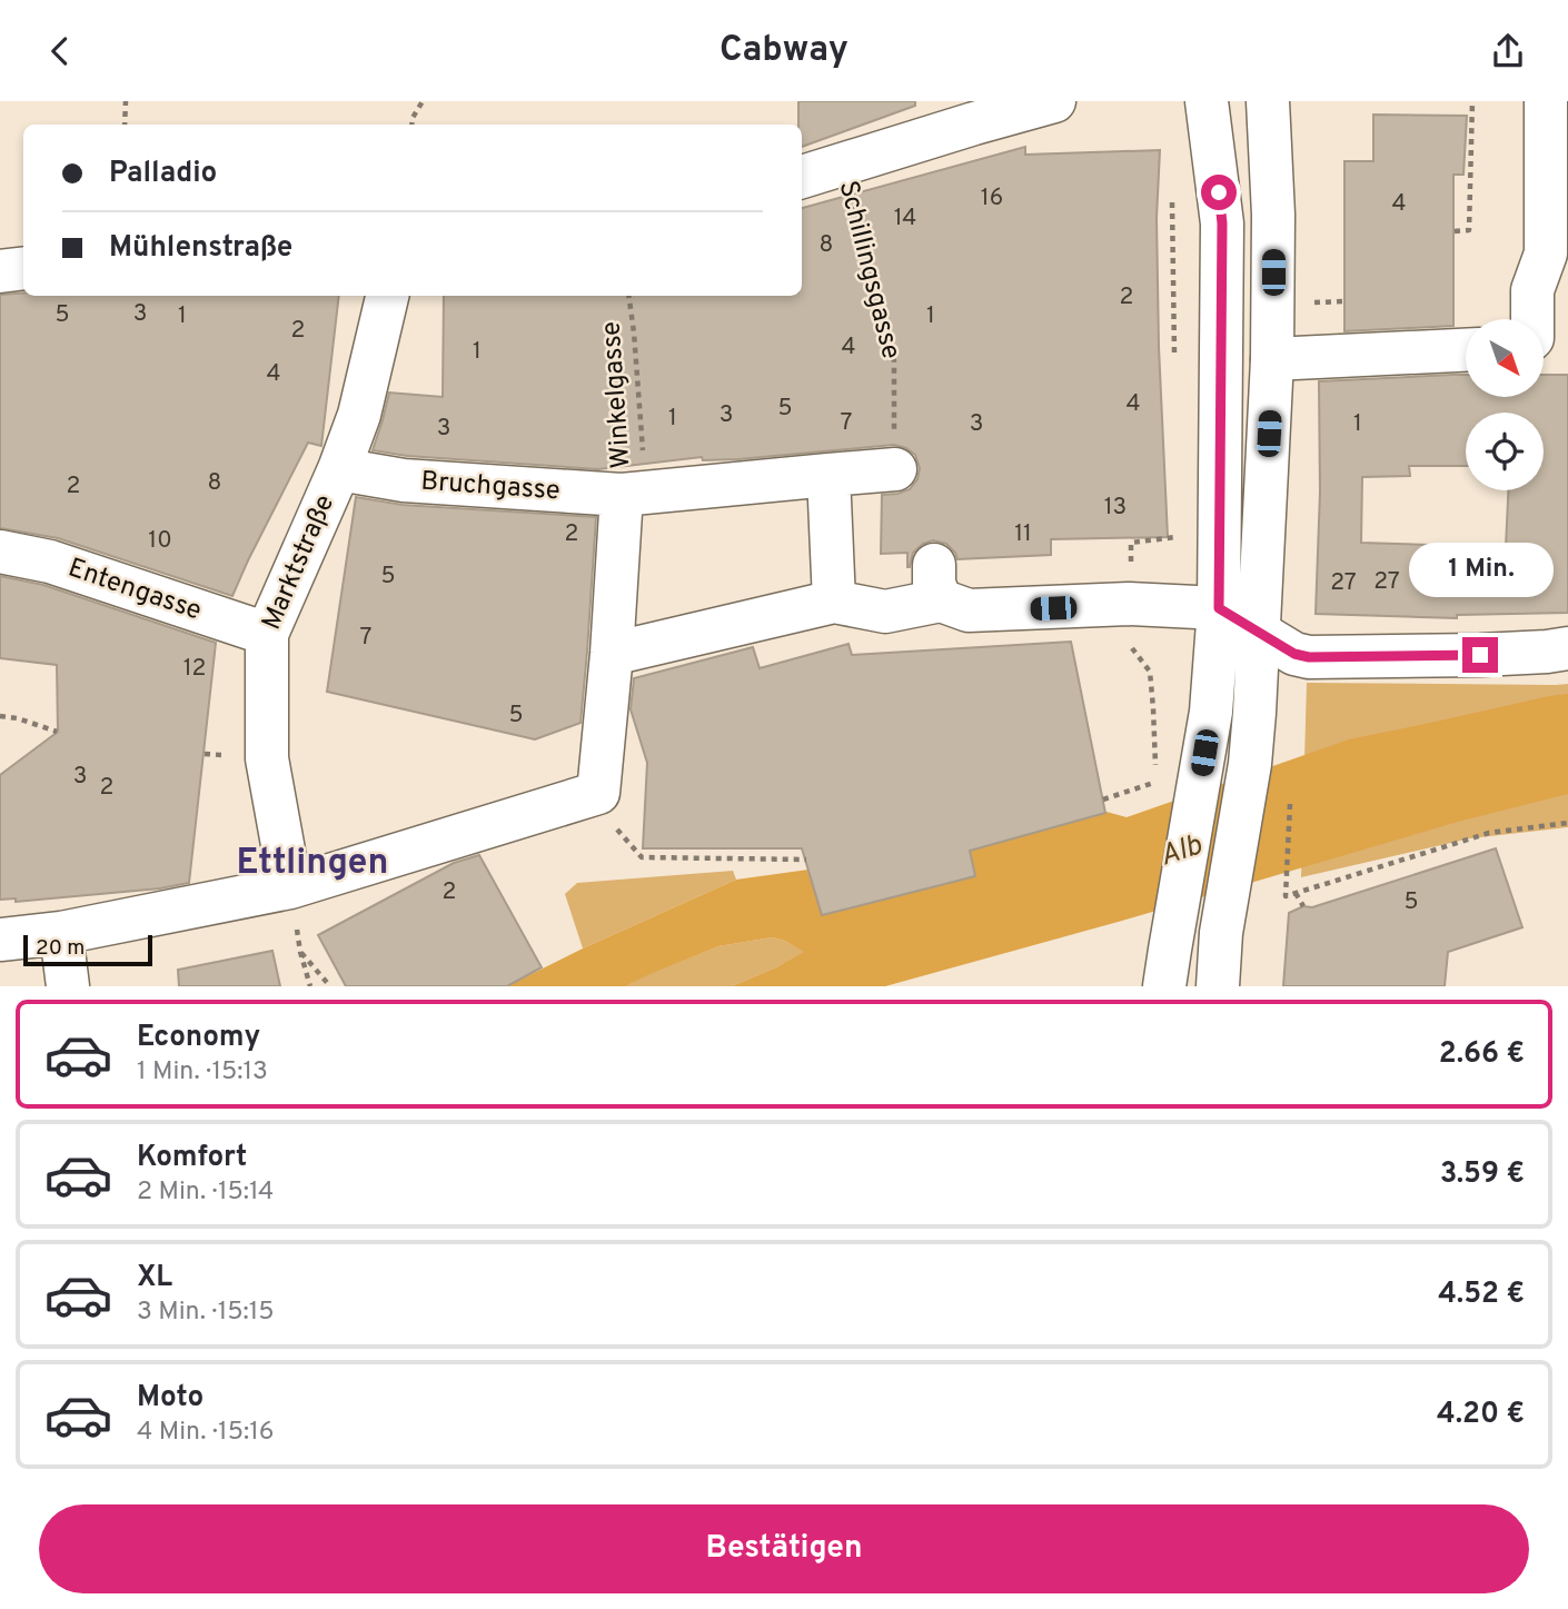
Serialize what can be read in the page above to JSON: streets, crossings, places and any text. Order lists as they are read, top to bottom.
{
  "streets": {
    "street": ["Bruchgasse", "Marktstraße", "Entengasse"],
    "path": ["Schillingsgasse", "Winkelgasse"]
  },
  "crossings": [
    ["Schillingsgasse", "Bruchgasse"],
    ["Winkelgasse", "Bruchgasse"],
    ["Bruchgasse", "Marktstraße"],
    ["Marktstraße", "Entengasse"]
  ],
  "districts": ["Ettlingen"],
  "water": ["Alb"],
  "house_numbers": [
    "16",
    "4",
    "14",
    "8",
    "2",
    "3",
    "5",
    "1",
    "1",
    "2",
    "4",
    "1",
    "4",
    "4",
    "5",
    "3",
    "1",
    "7",
    "3",
    "1",
    "3",
    "8",
    "2",
    "13",
    "2",
    "11",
    "10",
    "5",
    "27",
    "27",
    "7",
    "12",
    "5",
    "3",
    "2",
    "2",
    "5"
  ],
  "scale_bar": "20 m",
  "north": "bottom right",
  "page": {
    "header": "Cabway",
    "banner": ["Palladio", "Mühlenstraße"],
    "bubble": "1 Min.",
    "scale": "20 m",
    "list": [
      {
        "name": "Economy",
        "note": "1 Min. · 15:13",
        "value": "2.66 €"
      },
      {
        "name": "Komfort",
        "note": "2 Min. · 15:14",
        "value": "3.59 €"
      },
      {
        "name": "XL",
        "note": "3 Min. · 15:15",
        "value": "4.52 €"
      },
      {
        "name": "Moto",
        "note": "4 Min. · 15:16",
        "value": "4.20 €"
      }
    ],
    "buttons": "Bestätigen"
  }
}
